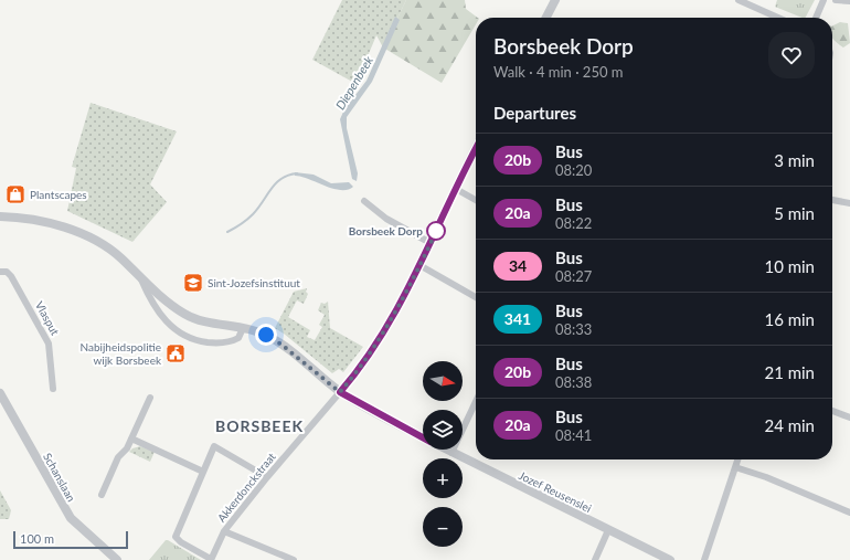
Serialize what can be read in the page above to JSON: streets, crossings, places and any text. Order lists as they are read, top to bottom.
{
  "streets": {
    "street": [
      "Vlasput",
      "Schanslaan",
      "Akkerdonckstraat",
      "Jozef Reusenslei"
    ]
  },
  "crossings": [
    ["Akkerdonckstraat", "Jozef Reusenslei"]
  ],
  "districts": ["BORSBEEK"],
  "water": ["Diepenbeek"],
  "places": {
    "shop": ["Plantscapes"],
    "other": ["Borsbeek Dorp"],
    "school or university": ["Sint-Jozefsinstituut"],
    "public building": ["Nabijheidspolitie wijk Borsbeek"]
  },
  "lines": ["bus line 20b"],
  "scale_bar": "100 m",
  "north": "right",
  "page": {
    "heading": [
      ["Borsbeek Dorp", "Walk · 4 min · 250 m"],
      "Departures"
    ],
    "list": [
      {
        "mark": "20b",
        "name": "Bus",
        "note": "08:20",
        "value": "3 min"
      },
      {
        "mark": "20a",
        "name": "Bus",
        "note": "08:22",
        "value": "5 min"
      },
      {
        "mark": "34",
        "name": "Bus",
        "note": "08:27",
        "value": "10 min"
      },
      {
        "mark": "341",
        "name": "Bus",
        "note": "08:33",
        "value": "16 min"
      },
      {
        "mark": "20b",
        "name": "Bus",
        "note": "08:38",
        "value": "21 min"
      },
      {
        "mark": "20a",
        "name": "Bus",
        "note": "08:41",
        "value": "24 min"
      }
    ],
    "map_buttons": ["+", "−"],
    "scale": "100 m"
  }
}
